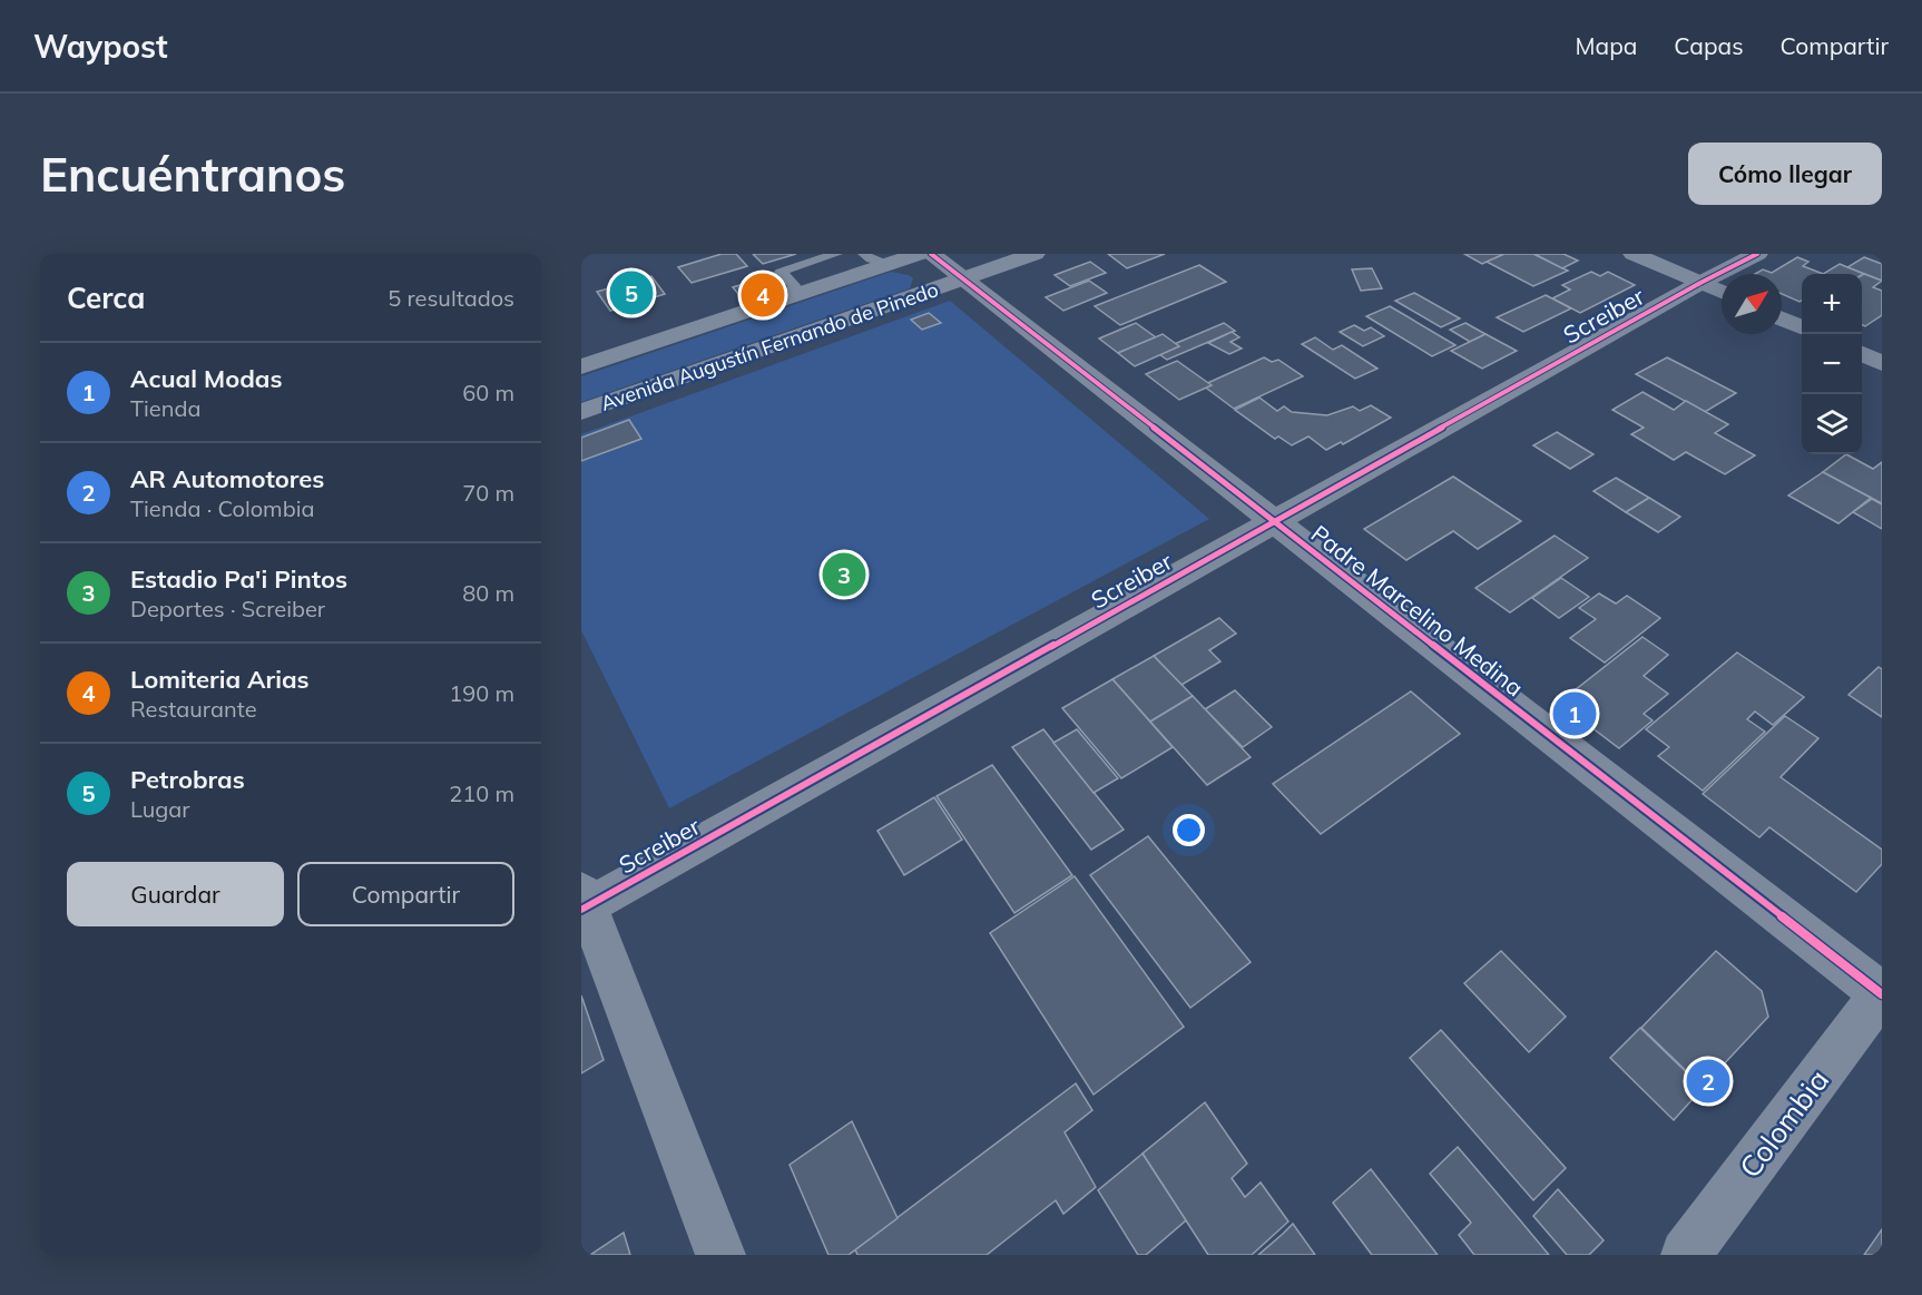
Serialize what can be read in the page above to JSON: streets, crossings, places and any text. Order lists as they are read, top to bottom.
{
  "streets": {
    "highway": ["Avenida Augustín Fernando de Pinedo"],
    "street": ["Screiber", "Padre Marcelino Medina", "Colombia"]
  },
  "crossings": [
    ["Screiber", "Padre Marcelino Medina"],
    ["Avenida Augustín Fernando de Pinedo", "Padre Marcelino Medina"],
    ["Padre Marcelino Medina", "Colombia"]
  ],
  "north": "top right",
  "page": {
    "header": "Waypost",
    "nav": ["Mapa", "Capas", "Compartir"],
    "buttons": [
      "Cómo llegar",
      ["Guardar", "Compartir"]
    ],
    "title": "Encuéntranos",
    "heading": ["Cerca", "5 resultados"],
    "pins": [
      "5",
      "4",
      "3",
      "1",
      "2"
    ],
    "map_buttons": ["+", "−"],
    "list": [
      {
        "mark": "1",
        "name": "Acual Modas",
        "note": "Tienda",
        "value": "60 m"
      },
      {
        "mark": "2",
        "name": "AR Automotores",
        "note": "Tienda · Colombia",
        "value": "70 m"
      },
      {
        "mark": "3",
        "name": "Estadio Pa'i Pintos",
        "note": "Deportes · Screiber",
        "value": "80 m"
      },
      {
        "mark": "4",
        "name": "Lomiteria Arias",
        "note": "Restaurante",
        "value": "190 m"
      },
      {
        "mark": "5",
        "name": "Petrobras",
        "note": "Lugar",
        "value": "210 m"
      }
    ]
  }
}
